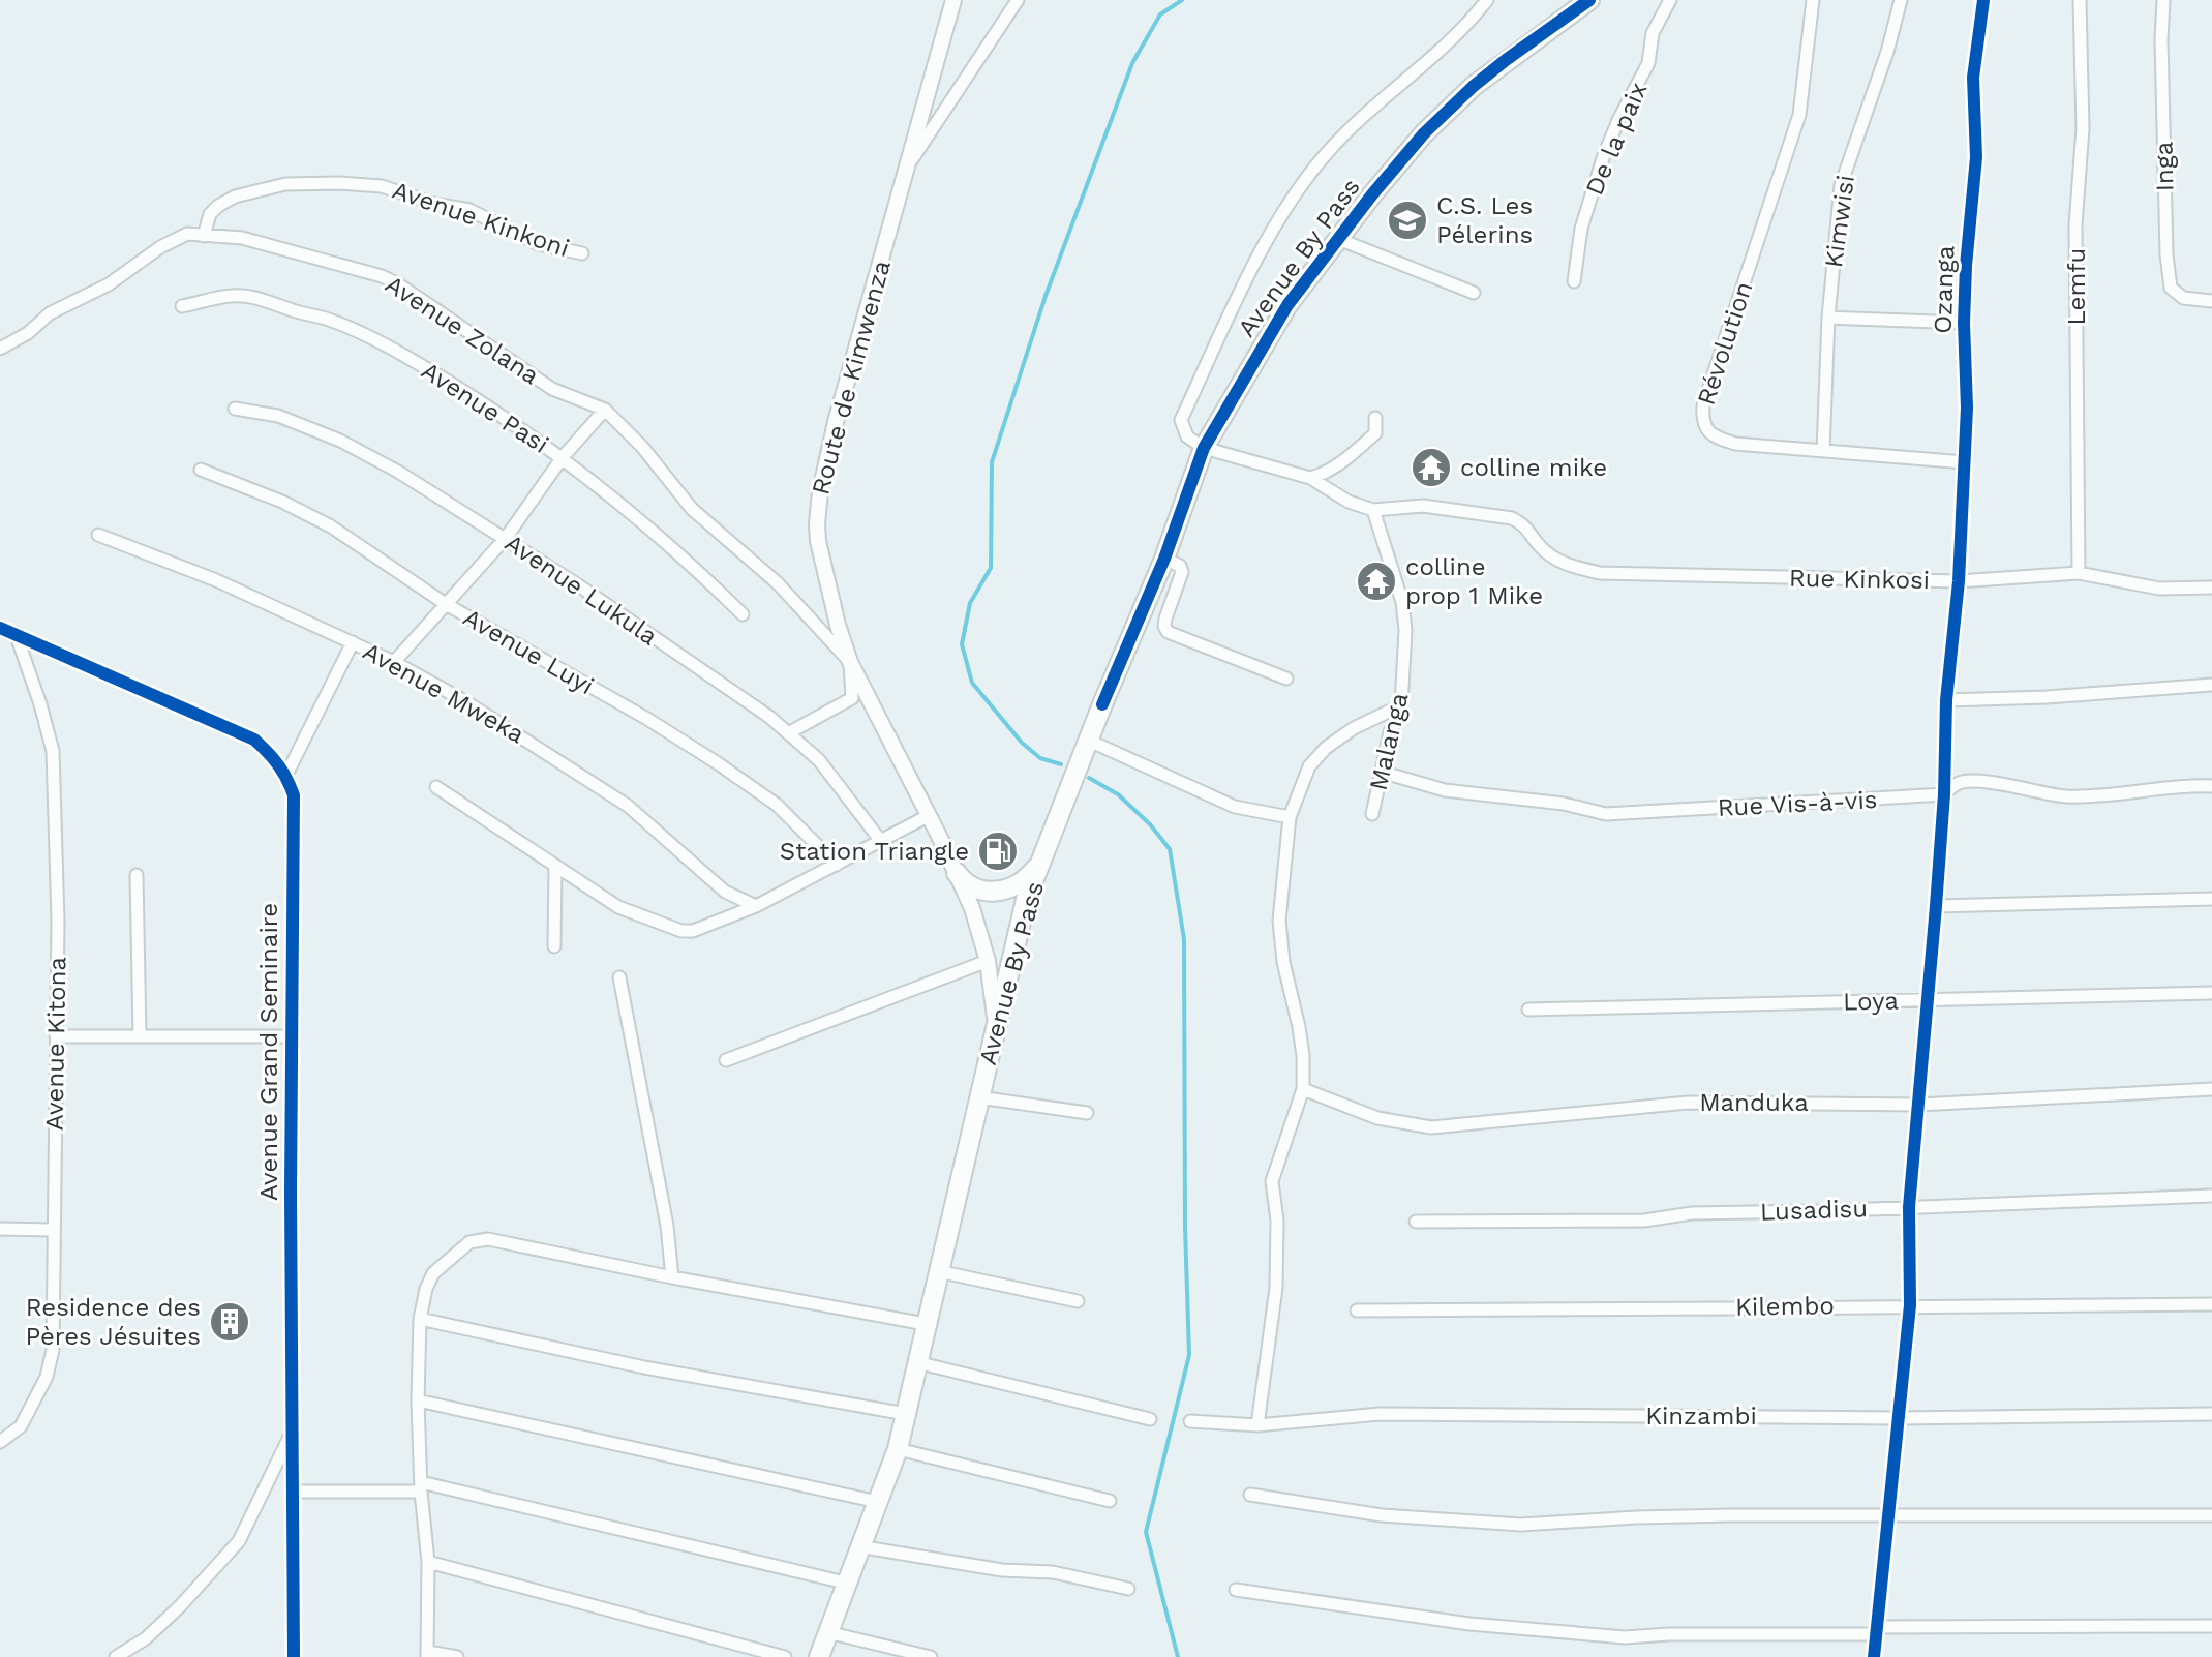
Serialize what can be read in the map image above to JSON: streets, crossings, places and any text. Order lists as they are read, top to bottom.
{
  "streets": {
    "highway": ["Avenue By Pass"],
    "street": [
      "De la paix",
      "Inga",
      "Avenue Kinkoni",
      "Kimwisi",
      "Lemfu",
      "Ozanga",
      "Avenue Zolana",
      "Révolution",
      "Route de Kimwenza",
      "Avenue Pasi",
      "Rue Kinkosi",
      "Avenue Lukula",
      "Avenue Luyi",
      "Avenue Mweka",
      "Malanga",
      "Rue Vis-à-vis",
      "Loya",
      "Avenue Kitona",
      "Avenue Grand Seminaire",
      "Manduka",
      "Lusadisu",
      "Kilembo",
      "Kinzambi"
    ]
  },
  "crossings": [
    ["Avenue Kinkoni", "Avenue Zolana"],
    ["Kimwisi", "Révolution"],
    ["Avenue By Pass", "Route de Kimwenza"],
    ["Lemfu", "Rue Kinkosi"],
    ["Ozanga", "Révolution"],
    ["Ozanga", "Rue Kinkosi"],
    ["Ozanga", "Rue Vis-à-vis"],
    ["Ozanga", "Loya"],
    ["Ozanga", "Manduka"],
    ["Ozanga", "Lusadisu"],
    ["Ozanga", "Kilembo"],
    ["Ozanga", "Kinzambi"],
    ["Avenue Zolana", "Route de Kimwenza"],
    ["Rue Kinkosi", "Malanga"],
    ["Malanga", "Rue Vis-à-vis"]
  ],
  "places": {
    "school or university": ["C.S. Les Pélerins"],
    "temple": ["colline mike", "colline prop 1 Mike"],
    "fuel station": ["Station Triangle"],
    "building": ["Residence des Pères Jésuites"]
  }
}
